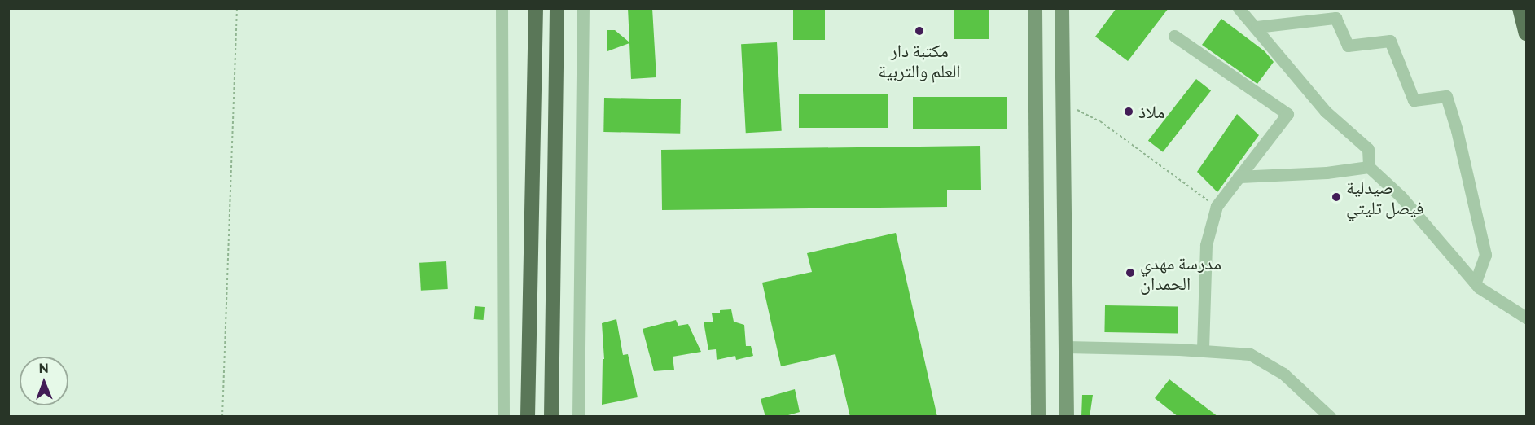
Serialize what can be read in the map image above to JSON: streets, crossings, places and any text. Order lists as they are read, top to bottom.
{
  "places": [
    "مكتبة دار العلم والتربية",
    "ملاذ",
    "صيدلية فيصل تليتي",
    "مدرسة مهدي الحمدان"
  ],
  "north": "top"
}
